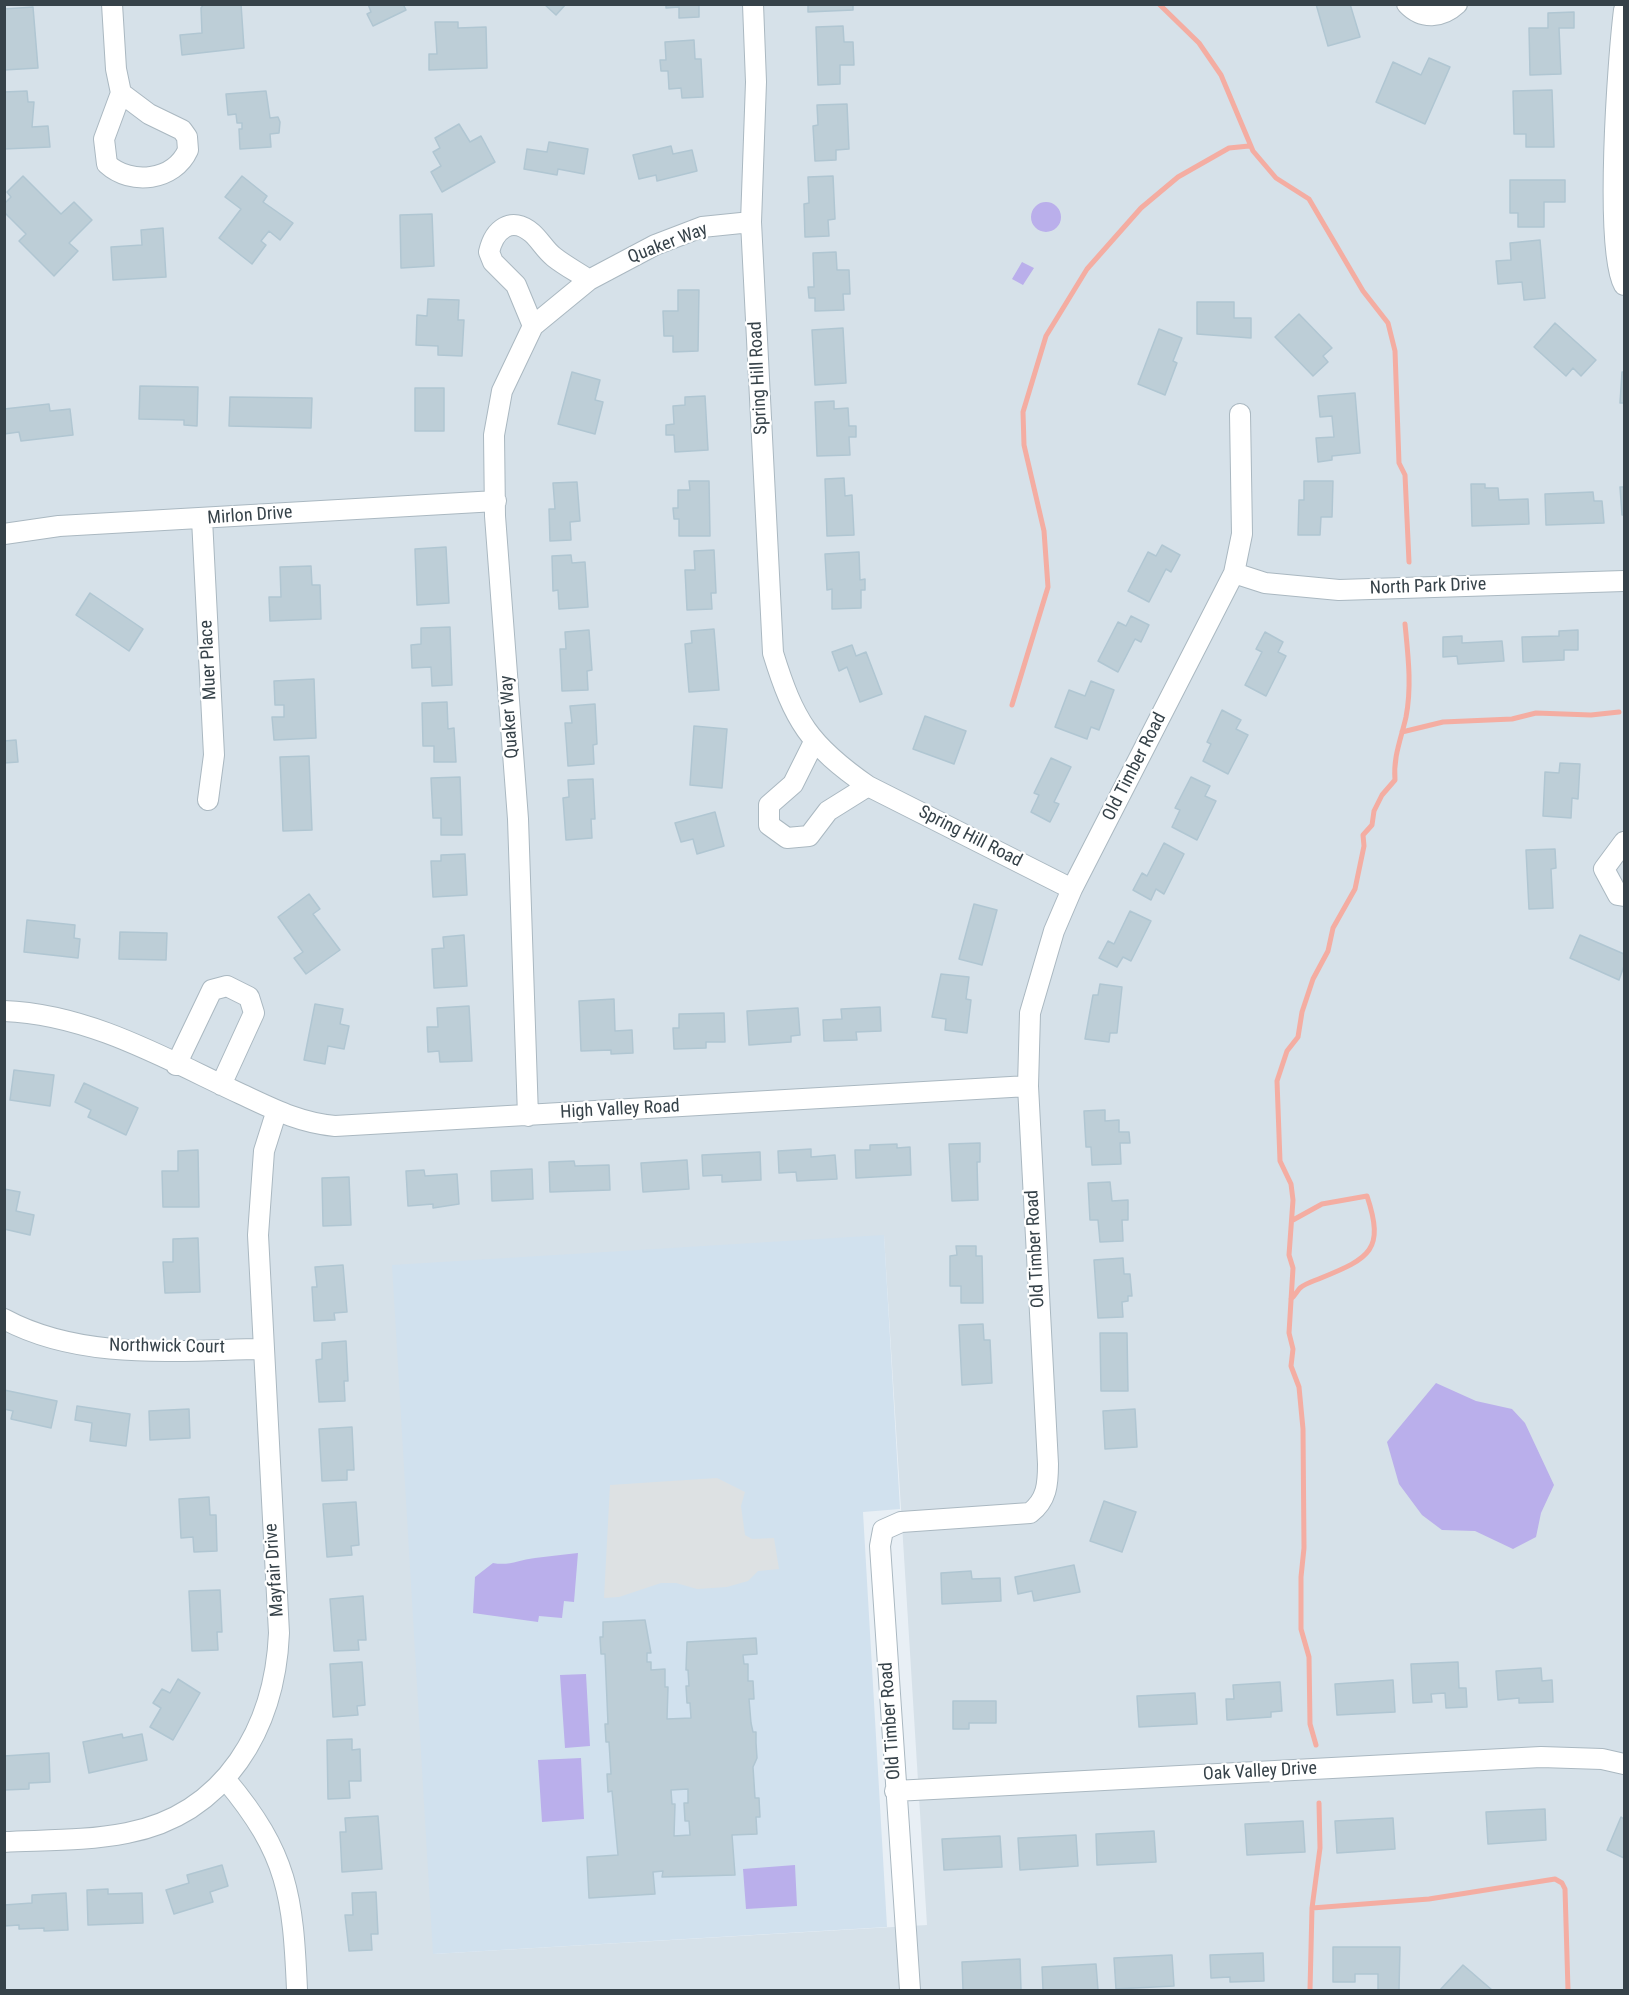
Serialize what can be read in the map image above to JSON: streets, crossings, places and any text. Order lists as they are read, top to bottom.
{
  "streets": {
    "street": [
      "Quaker Way",
      "Spring Hill Road",
      "Mirlon Drive",
      "North Park Drive",
      "Muer Place",
      "Old Timber Road",
      "High Valley Road",
      "Northwick Court",
      "Mayfair Drive",
      "Oak Valley Drive"
    ]
  },
  "crossings": [
    ["Quaker Way", "Spring Hill Road"],
    ["Quaker Way", "Mirlon Drive"],
    ["Quaker Way", "High Valley Road"],
    ["Spring Hill Road", "Old Timber Road"],
    ["Mirlon Drive", "Muer Place"],
    ["North Park Drive", "Old Timber Road"],
    ["Old Timber Road", "High Valley Road"],
    ["Old Timber Road", "Oak Valley Drive"],
    ["High Valley Road", "Mayfair Drive"],
    ["Northwick Court", "Mayfair Drive"]
  ]
}
